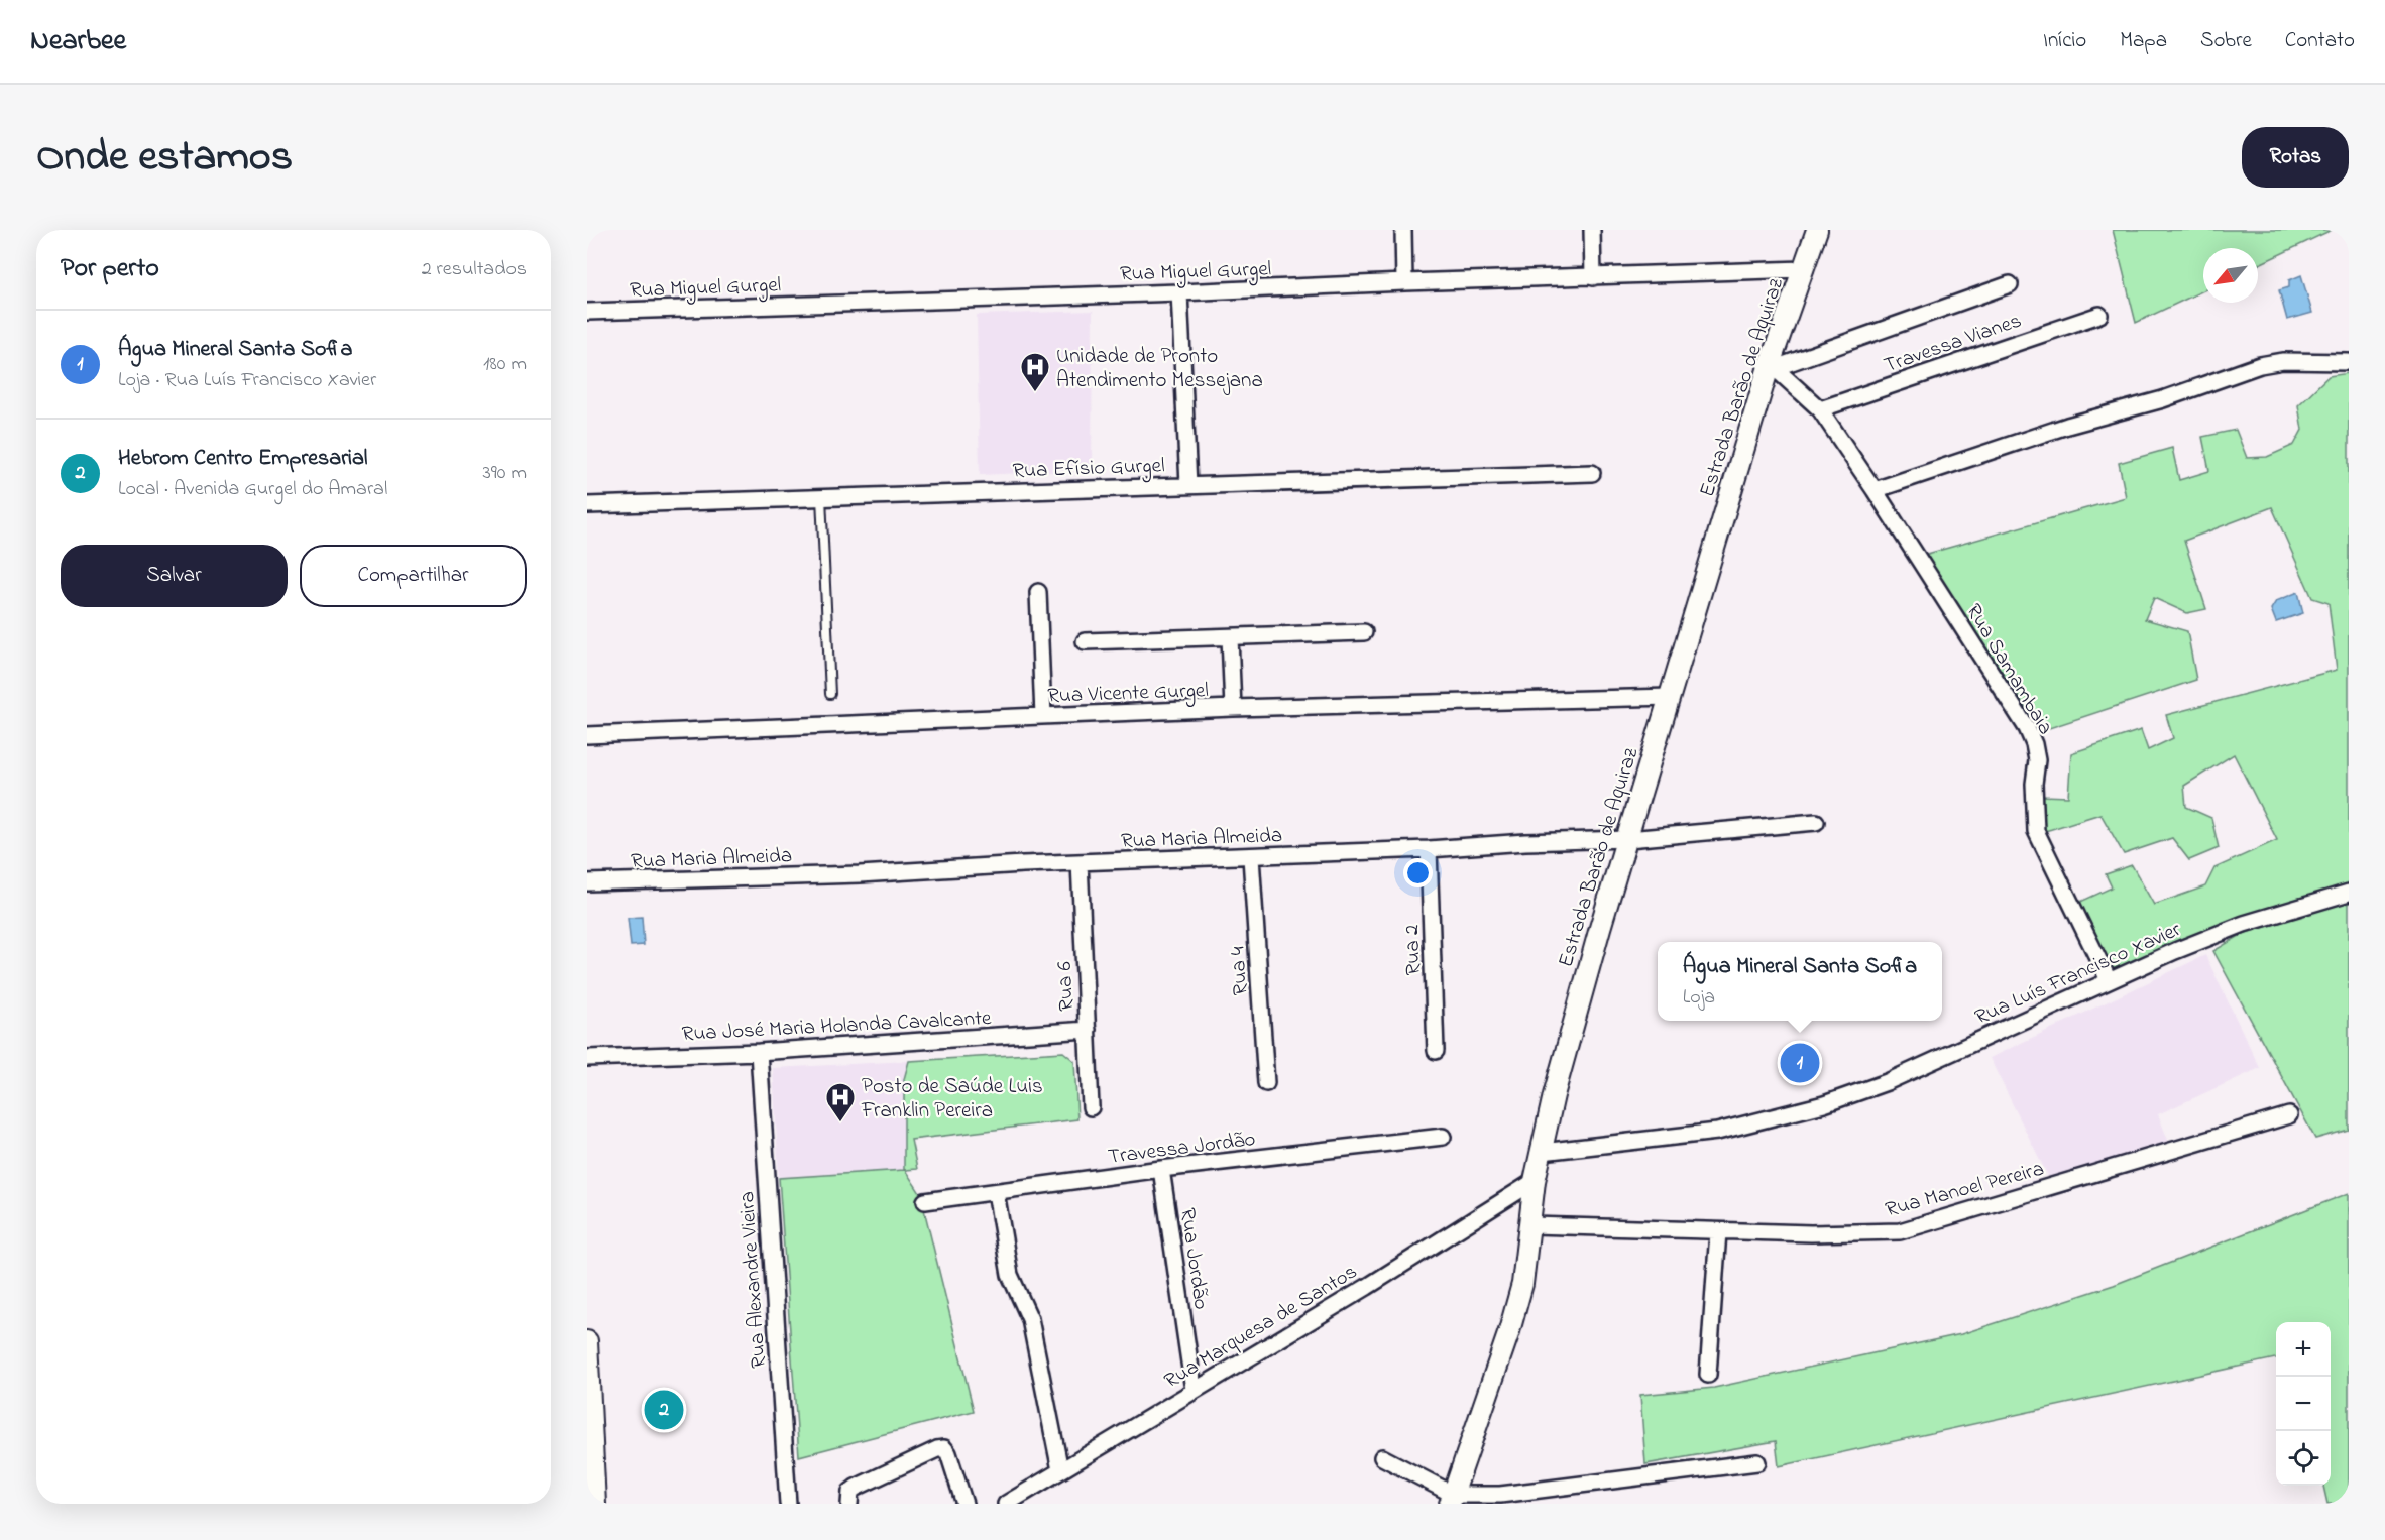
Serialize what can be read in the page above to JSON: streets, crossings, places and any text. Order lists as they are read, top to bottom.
{
  "streets": {
    "street": [
      "Rua Miguel Gurgel",
      "Travessa Vianes",
      "Estrada Barão de Aquiraz",
      "Rua Efísio Gurgel",
      "Rua Samambaia",
      "Rua Vicente Gurgel",
      "Rua Maria Almeida",
      "Rua 2",
      "Rua 4",
      "Rua Luís Francisco Xavier",
      "Rua 6",
      "Rua José Maria Holanda Cavalcante",
      "Travessa Jordão",
      "Rua Manoel Pereira",
      "Rua Jordão",
      "Rua Alexandre Vieira",
      "Rua Marquesa de Santos"
    ]
  },
  "crossings": [
    ["Rua Miguel Gurgel", "Estrada Barão de Aquiraz"],
    ["Travessa Vianes", "Estrada Barão de Aquiraz"],
    ["Travessa Vianes", "Rua Samambaia"],
    ["Estrada Barão de Aquiraz", "Rua Samambaia"],
    ["Estrada Barão de Aquiraz", "Rua Vicente Gurgel"],
    ["Estrada Barão de Aquiraz", "Rua Maria Almeida"],
    ["Estrada Barão de Aquiraz", "Rua Luís Francisco Xavier"],
    ["Estrada Barão de Aquiraz", "Rua Manoel Pereira"],
    ["Estrada Barão de Aquiraz", "Rua Marquesa de Santos"],
    ["Rua Samambaia", "Rua Luís Francisco Xavier"],
    ["Rua Maria Almeida", "Rua 2"],
    ["Rua Maria Almeida", "Rua 4"],
    ["Rua Maria Almeida", "Rua 6"],
    ["Rua 6", "Rua José Maria Holanda Cavalcante"],
    ["Rua José Maria Holanda Cavalcante", "Rua Alexandre Vieira"],
    ["Travessa Jordão", "Rua Jordão"],
    ["Rua Jordão", "Rua Marquesa de Santos"]
  ],
  "places": {
    "hospital": ["Unidade de Pronto Atendimento Messejana", "Posto de Saúde Luis Franklin Pereira"]
  },
  "north": "bottom left",
  "page": {
    "header": "Nearbee",
    "nav": [
      "Início",
      "Mapa",
      "Sobre",
      "Contato"
    ],
    "title": "Onde estamos",
    "buttons": [
      "Rotas",
      ["Salvar", "Compartilhar"]
    ],
    "heading": ["Por perto", "2 resultados"],
    "list": [
      {
        "mark": "1",
        "name": "Água Mineral Santa Sofia",
        "note": "Loja · Rua Luís Francisco Xavier",
        "value": "180 m"
      },
      {
        "mark": "2",
        "name": "Hebrom Centro Empresarial",
        "note": "Local · Avenida Gurgel do Amaral",
        "value": "390 m"
      }
    ],
    "popup": ["Água Mineral Santa Sofia", "Loja"],
    "pins": ["1", "2"],
    "map_buttons": ["+", "−"]
  }
}
